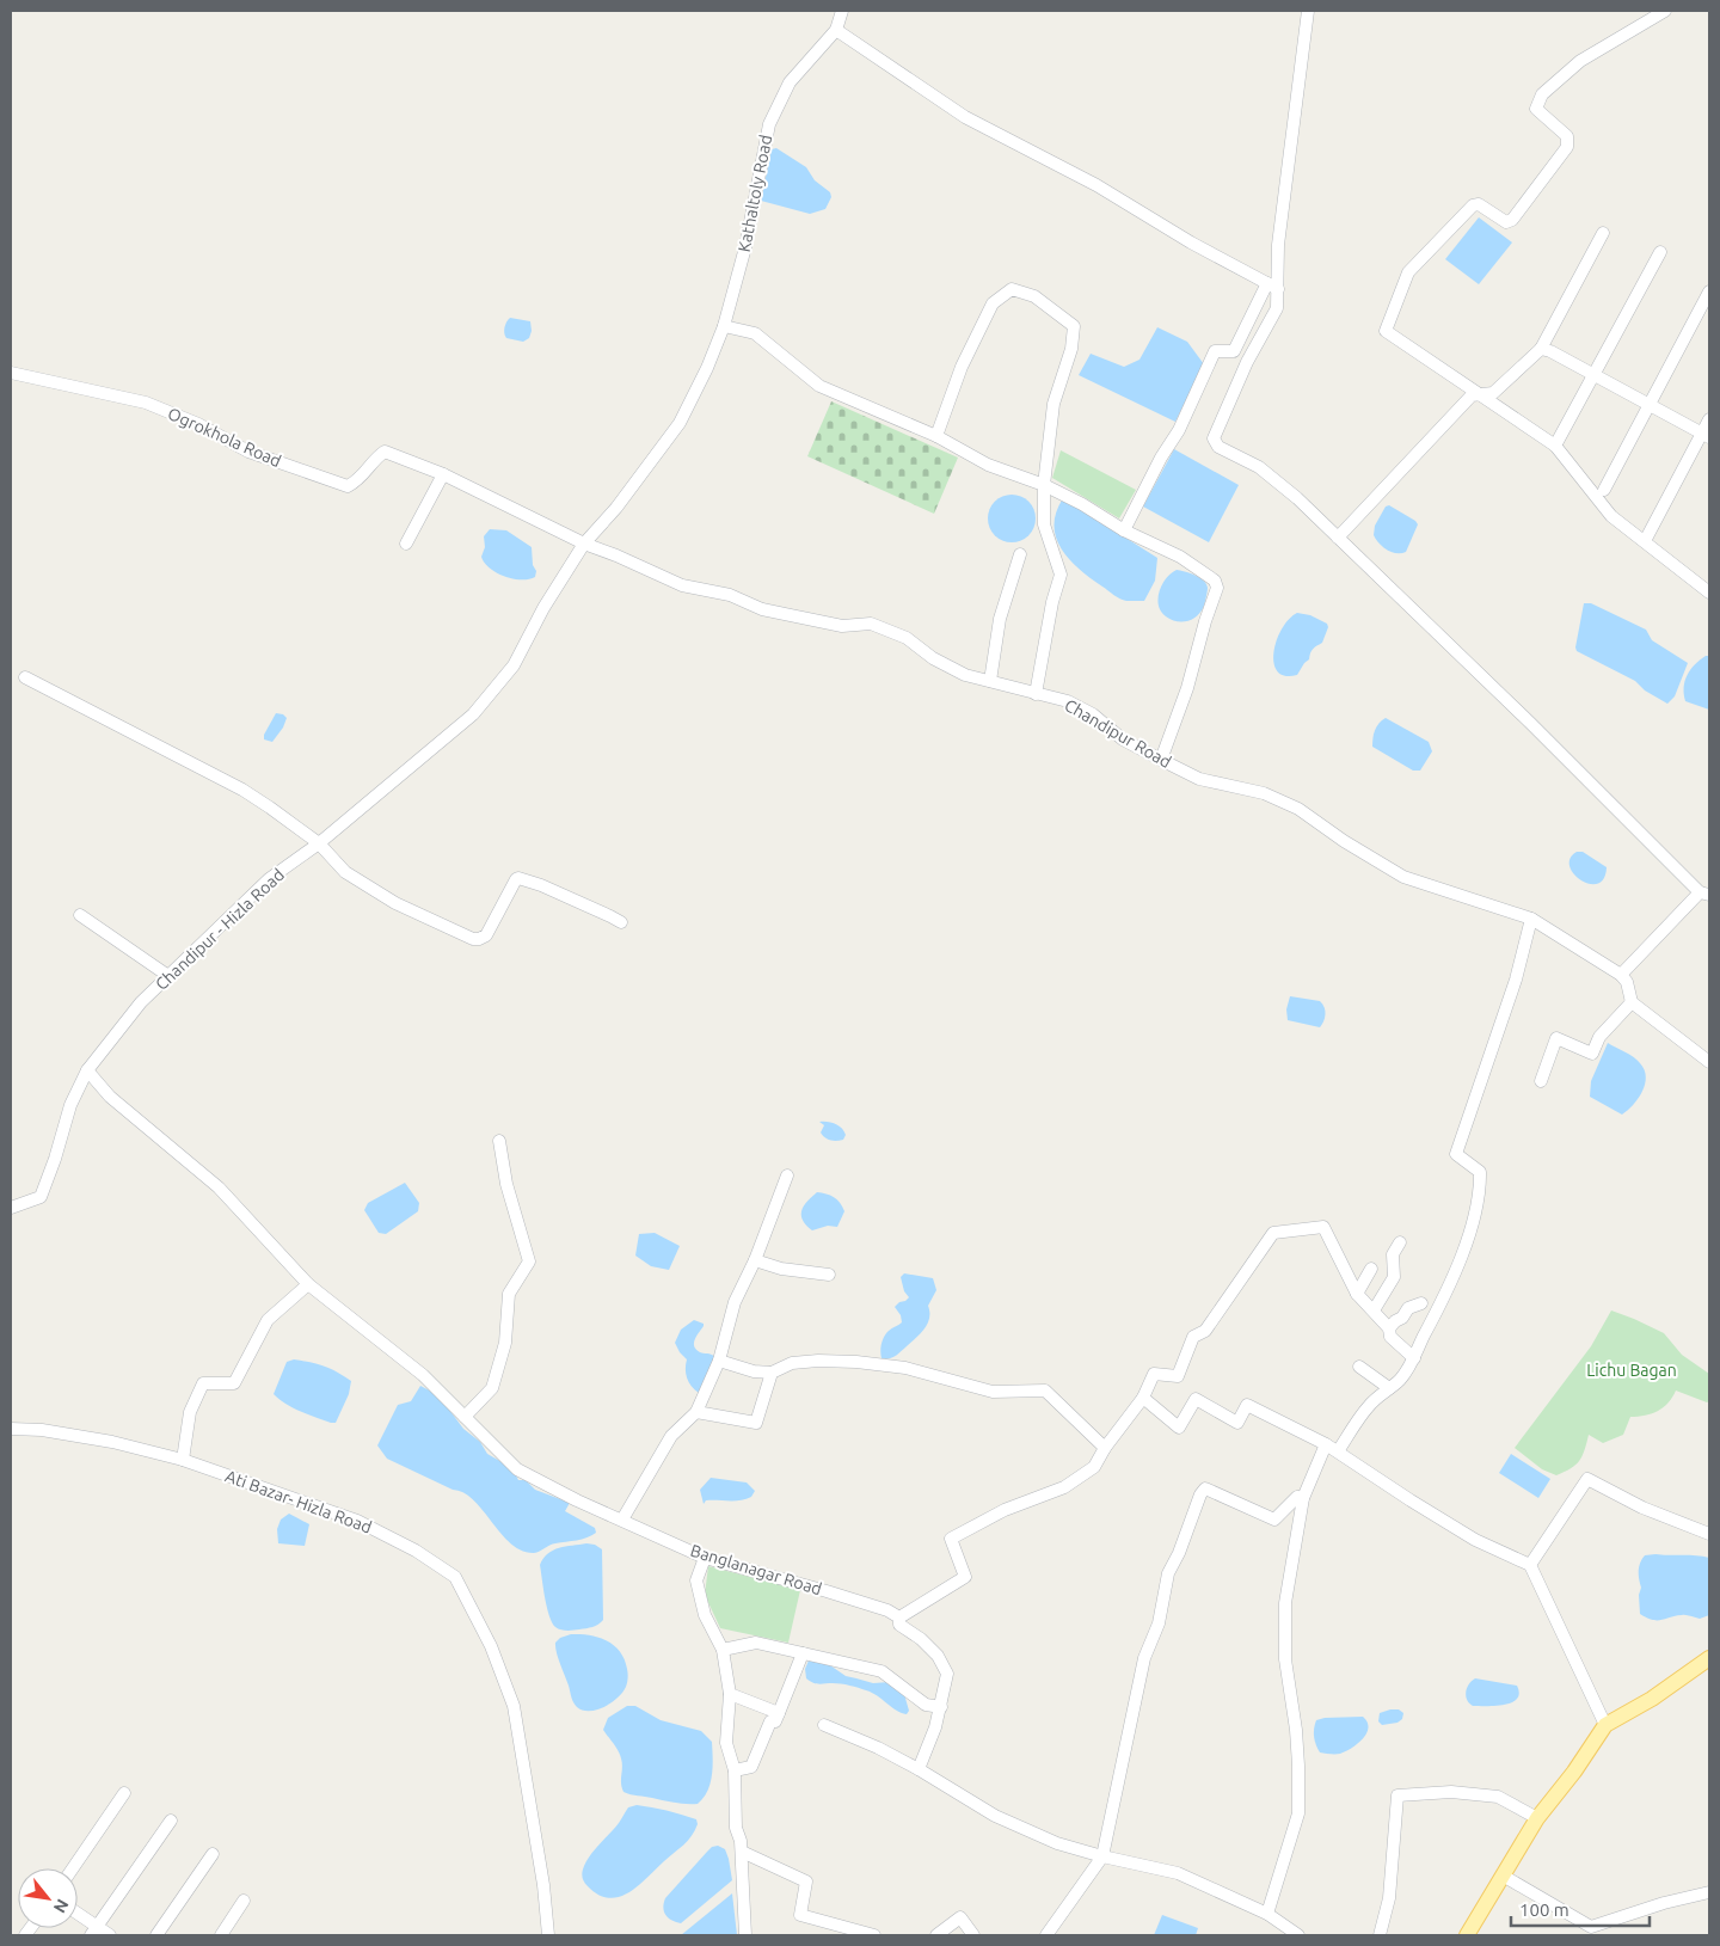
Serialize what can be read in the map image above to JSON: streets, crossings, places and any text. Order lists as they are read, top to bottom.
{
  "streets": {
    "street": [
      "Kathaltoly Road",
      "Ogrokhola Road",
      "Chandipur Road",
      "Chandipur - Hizla Road",
      "Ati Bazar- Hizla Road",
      "Banglanagar Road"
    ]
  },
  "crossings": [
    ["Kathaltoly Road", "Ogrokhola Road"],
    ["Kathaltoly Road", "Chandipur Road"],
    ["Kathaltoly Road", "Chandipur - Hizla Road"],
    ["Ogrokhola Road", "Chandipur Road"],
    ["Ogrokhola Road", "Chandipur - Hizla Road"],
    ["Chandipur Road", "Chandipur - Hizla Road"]
  ],
  "parks": ["Lichu Bagan"],
  "scale_bar": "100 m",
  "north": "bottom right"
}
